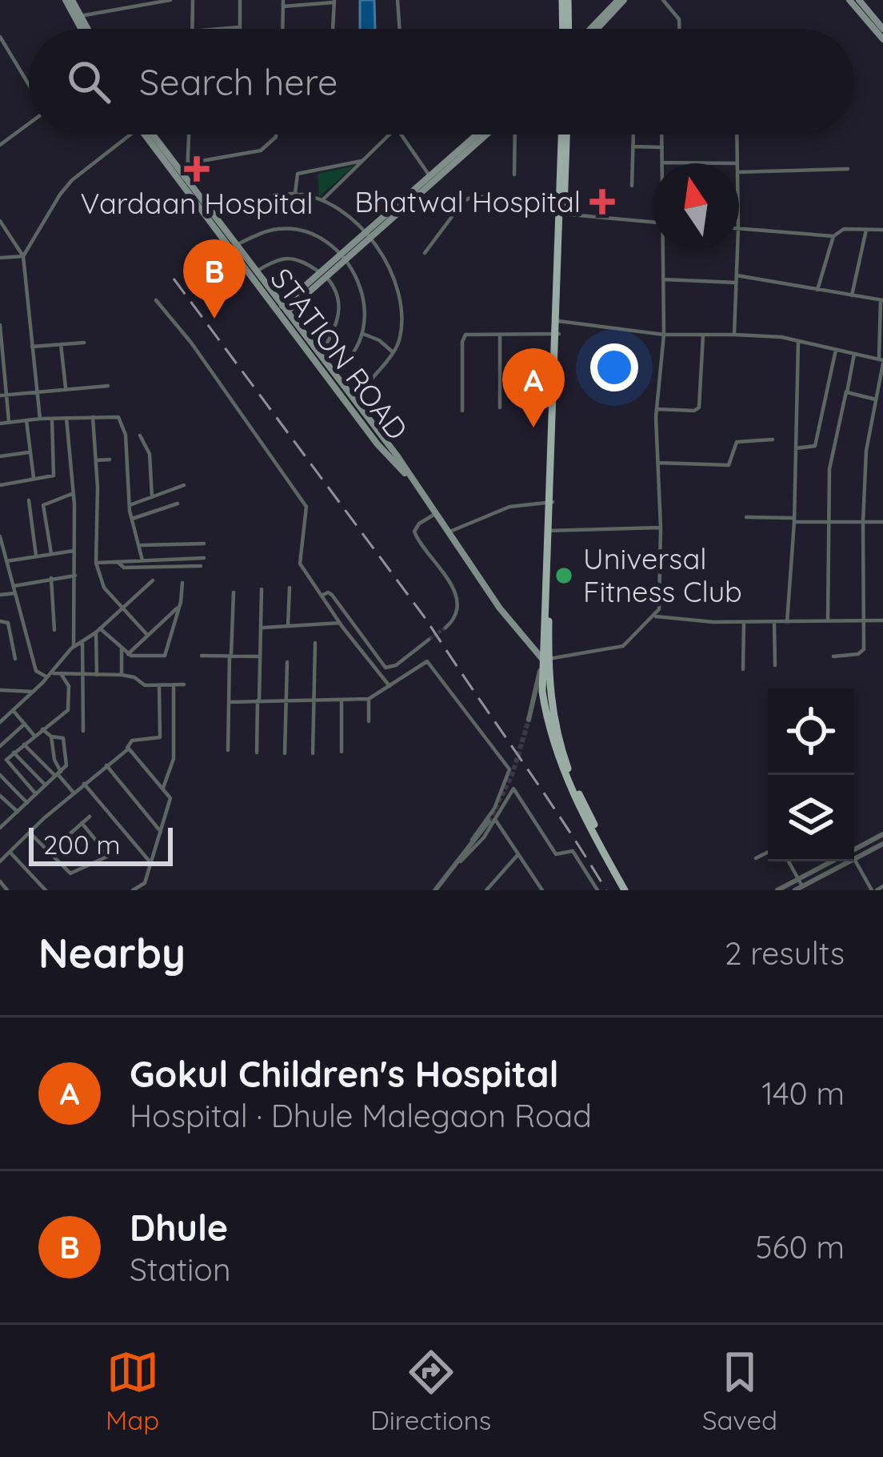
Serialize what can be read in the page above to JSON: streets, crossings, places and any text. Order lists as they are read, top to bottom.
{
  "streets": {
    "main road": ["STATION ROAD"]
  },
  "places": {
    "health": ["Vardaan Hospital", "Bhatwal Hospital"],
    "other": ["Universal Fitness Club"]
  },
  "scale_bar": "200 m",
  "north": "top",
  "page": {
    "search": "Search here",
    "pins": ["B", "A"],
    "scale": "200 m",
    "heading": ["Nearby", "2 results"],
    "list": [
      {
        "mark": "A",
        "name": "Gokul Children's Hospital",
        "note": "Hospital · Dhule Malegaon Road",
        "value": "140 m"
      },
      {
        "mark": "B",
        "name": "Dhule",
        "note": "Station",
        "value": "560 m"
      }
    ],
    "nav": ["Map", "Directions", "Saved"]
  }
}
